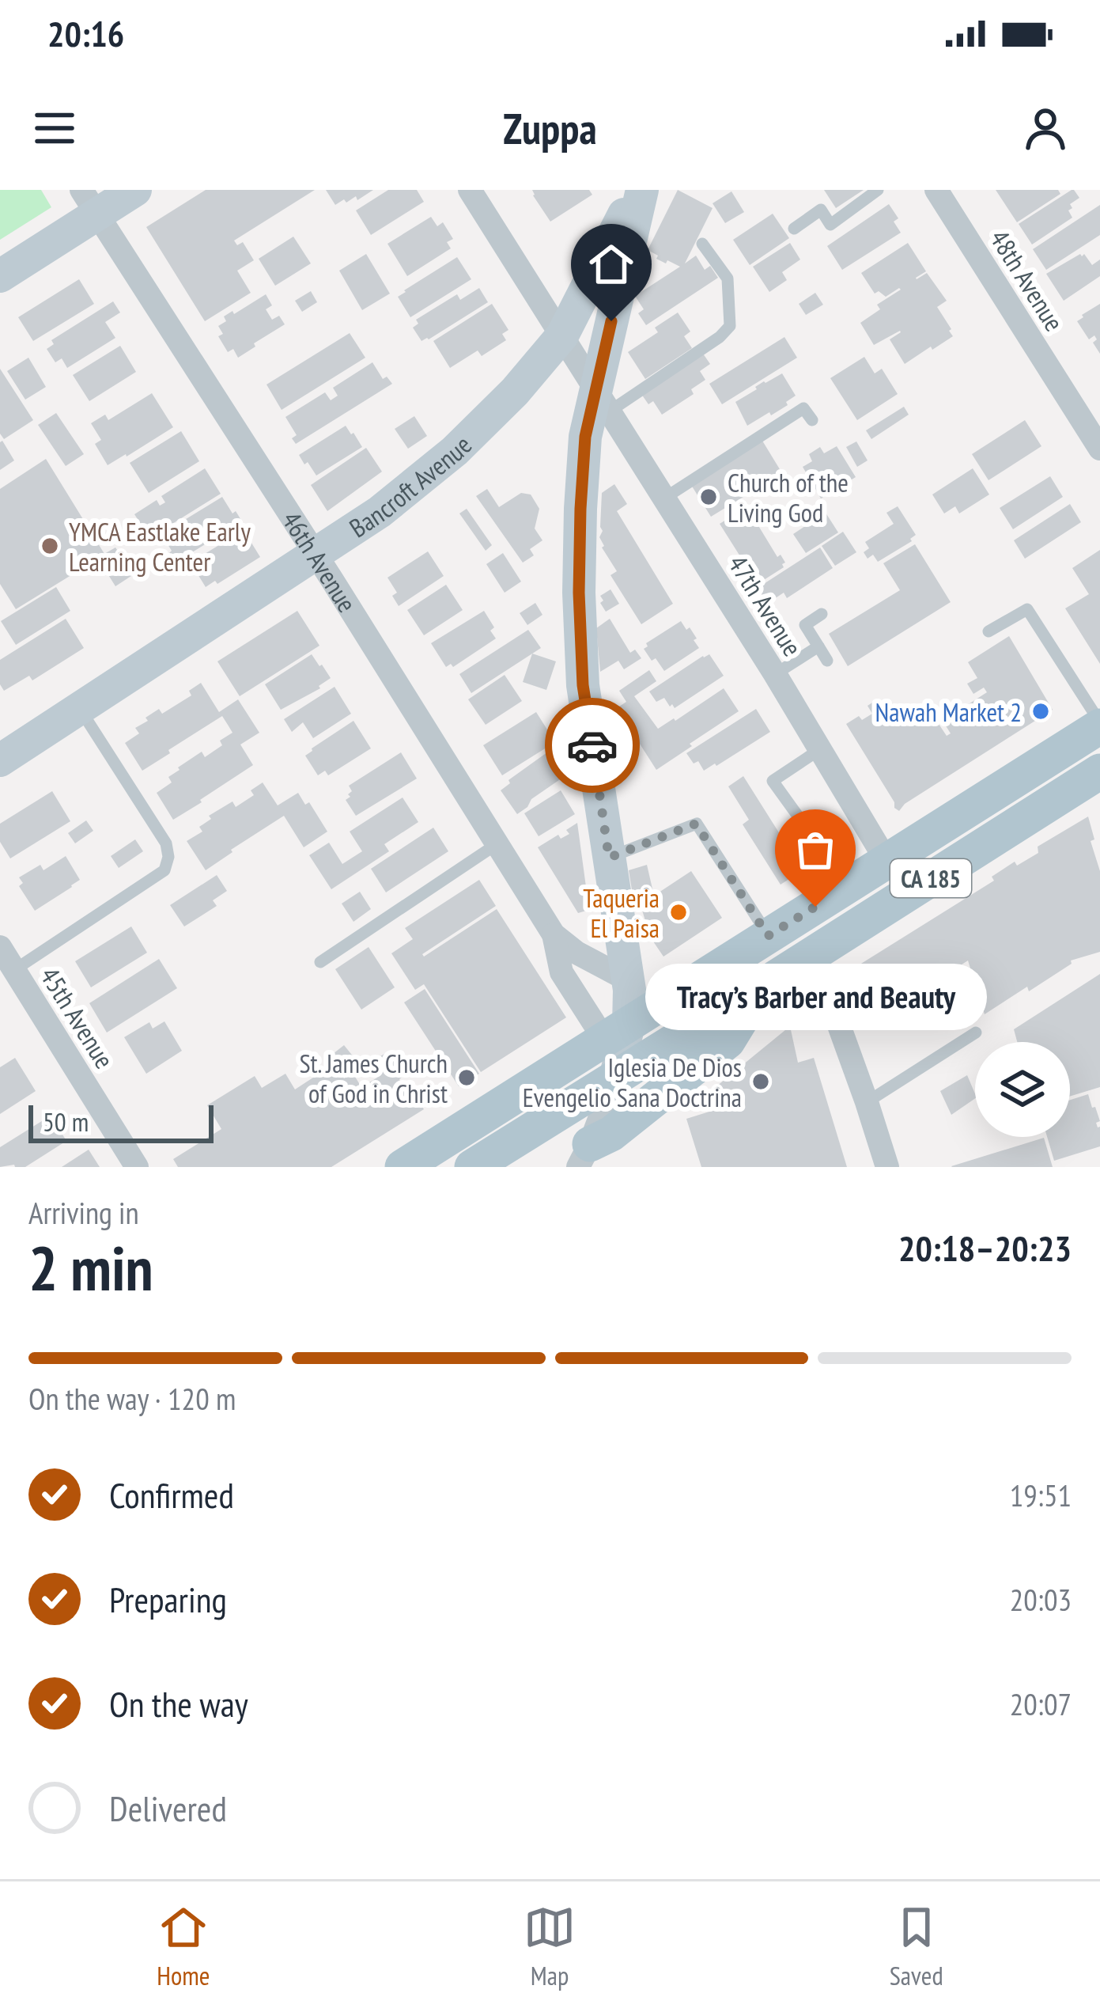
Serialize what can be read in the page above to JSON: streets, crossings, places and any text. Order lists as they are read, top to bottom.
{
  "streets": {
    "main road": ["CA 185"],
    "street": [
      "48th Avenue",
      "Bancroft Avenue",
      "46th Avenue",
      "47th Avenue",
      "45th Avenue"
    ]
  },
  "crossings": [
    ["Bancroft Avenue", "46th Avenue"],
    ["Bancroft Avenue", "47th Avenue"],
    ["46th Avenue", "CA 185"],
    ["47th Avenue", "CA 185"]
  ],
  "places": [
    "Church of the Living God",
    "YMCA Eastlake Early Learning Center",
    "Nawah Market 2",
    "Tracy’s Barber and Beauty",
    "Taqueria El Paisa",
    "St. James Church of God in Christ",
    "Iglesia De Dios Evengelio Sana Doctrina"
  ],
  "scale_bar": "50 m",
  "page": {
    "status": "20:16",
    "header": "Zuppa",
    "bubble": "Tracy’s Barber and Beauty",
    "scale": "50 m",
    "heading": ["2 min", "Arriving in", "20:18–20:23"],
    "bar": "On the way · 120 m",
    "list": [
      ["Confirmed", "19:51"],
      ["Preparing", "20:03"],
      ["On the way", "20:07"],
      "Delivered"
    ],
    "tabs": ["Home", "Map", "Saved"]
  }
}
